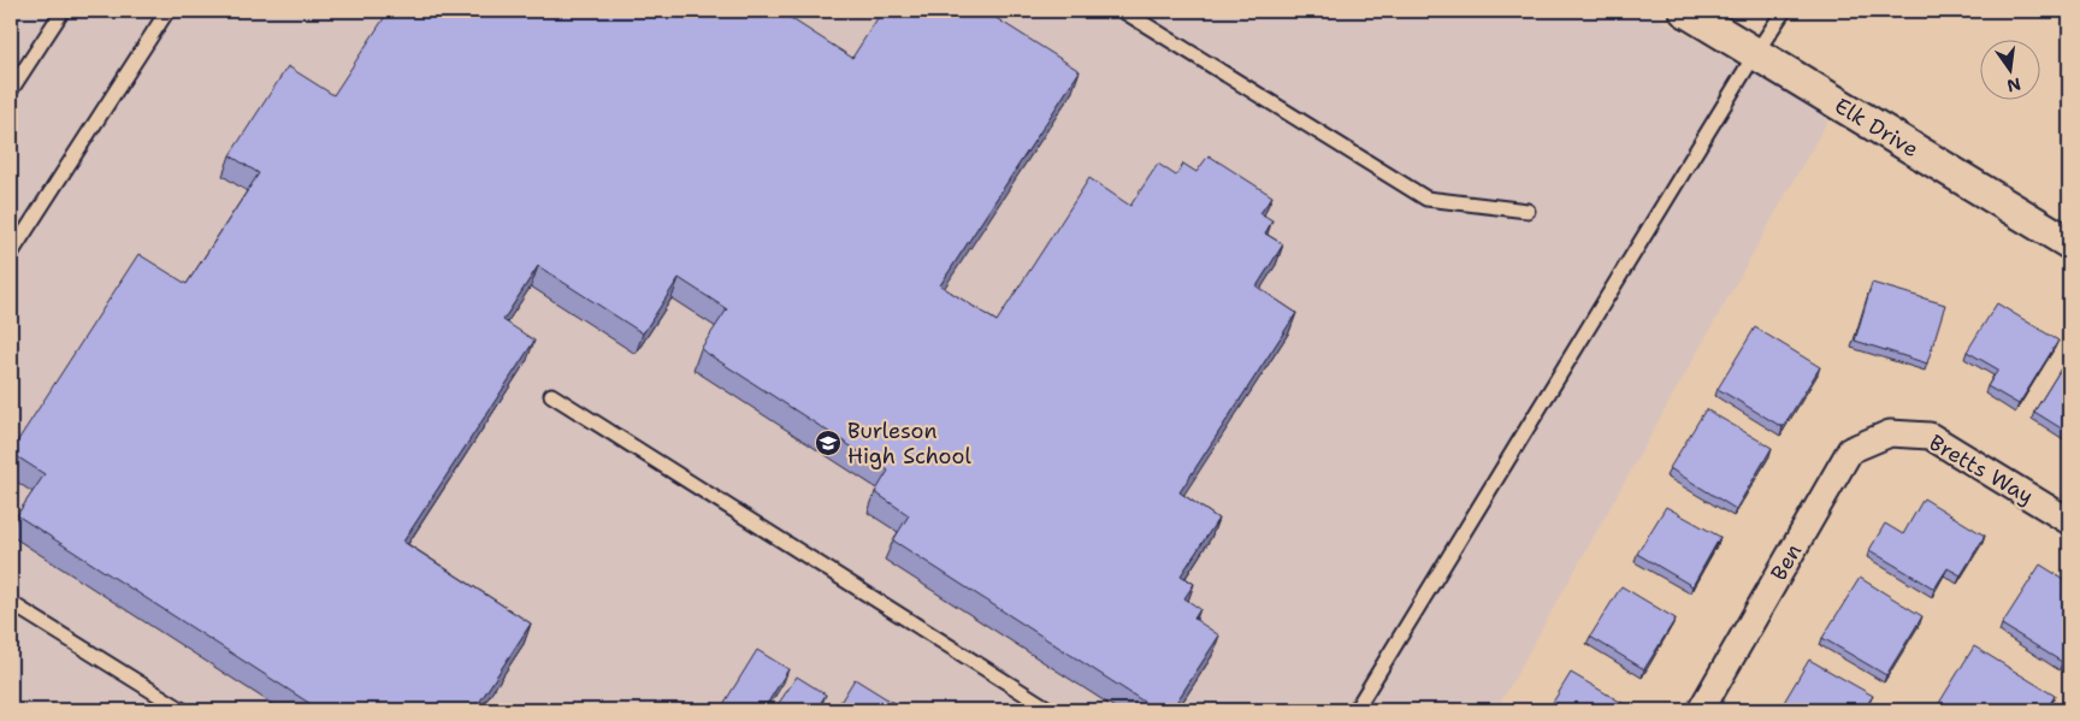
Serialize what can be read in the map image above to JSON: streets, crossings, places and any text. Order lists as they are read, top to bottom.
{
  "streets": {
    "street": ["Elk Drive", "Bretts Way", "Ben"]
  },
  "crossings": [
    ["Bretts Way", "Ben"]
  ],
  "places": {
    "school or university": ["Burleson High School"]
  },
  "north": "bottom"
}
